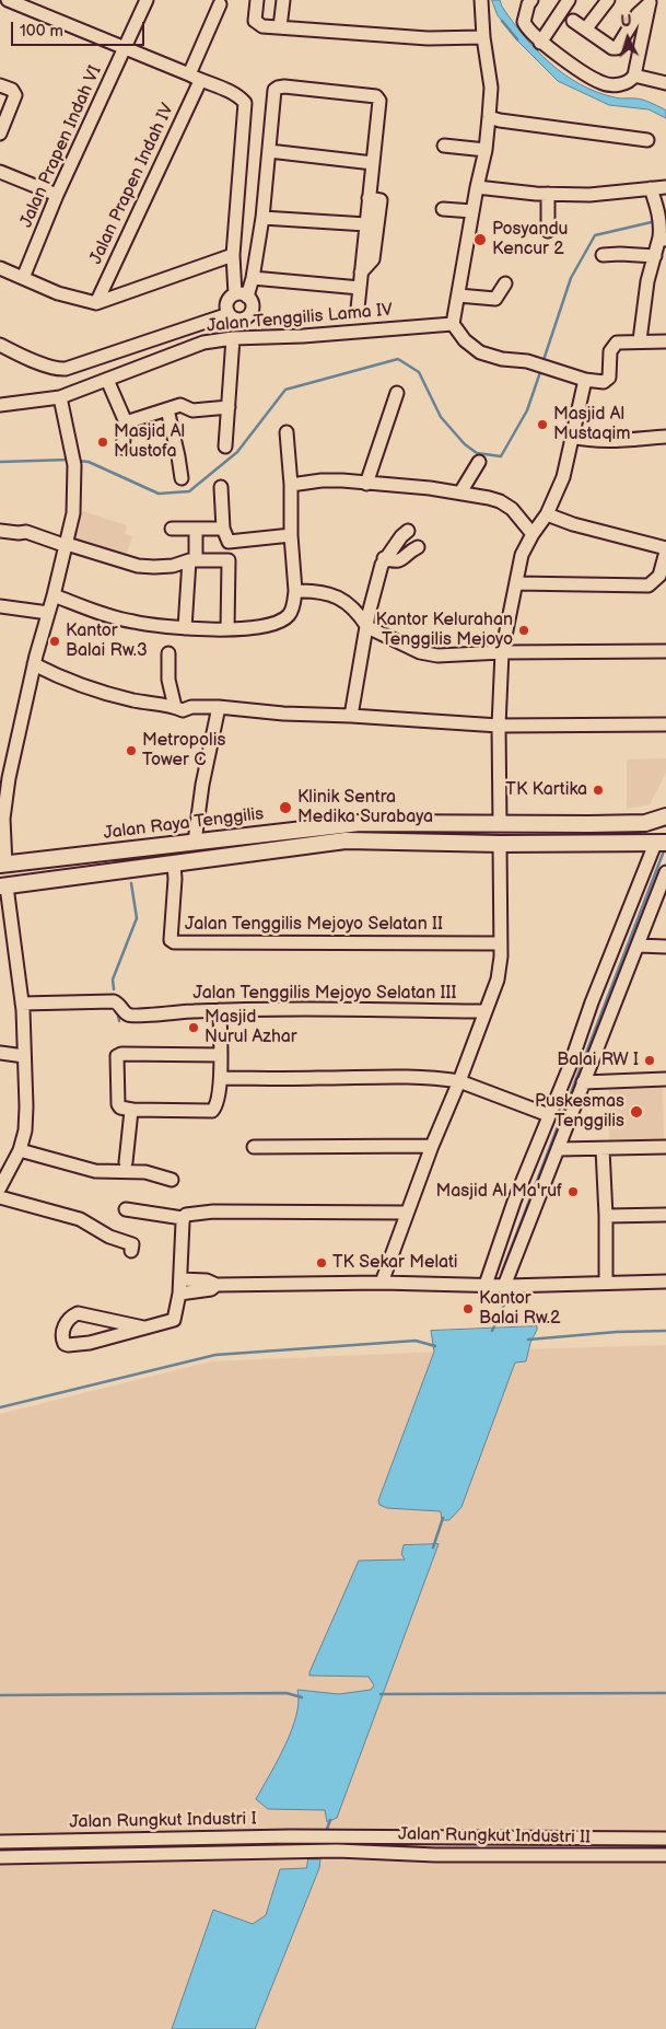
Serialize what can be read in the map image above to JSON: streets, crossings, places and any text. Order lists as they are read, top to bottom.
{
  "streets": {
    "main road": ["Jalan Raya Tenggilis"],
    "street": [
      "Jalan Prapen Indah VI",
      "Jalan Prapen Indah IV",
      "Jalan Tenggilis Lama IV",
      "Jalan Tenggilis Mejoyo Selatan II",
      "Jalan Tenggilis Mejoyo Selatan III",
      "Jalan Rungkut Industri I",
      "Jalan Rungkut Industri II"
    ]
  },
  "crossings": [
    ["Jalan Rungkut Industri I", "Jalan Rungkut Industri II"]
  ],
  "places": [
    "Posyandu Kencur 2",
    "Masjid Al Mustaqim",
    "Masjid Al Mustofa",
    "Kantor Kelurahan Tenggilis Mejoyo",
    "Kantor Balai Rw.3",
    "Metropolis Tower C",
    "TK Kartika",
    "Klinik Sentra Medika Surabaya",
    "Masjid Nurul Azhar",
    "Balai RW I",
    "Puskesmas Tenggilis",
    "Masjid Al Ma'ruf",
    "TK Sekar Melati",
    "Kantor Balai Rw.2"
  ],
  "scale_bar": "100 m",
  "north": "top"
}
